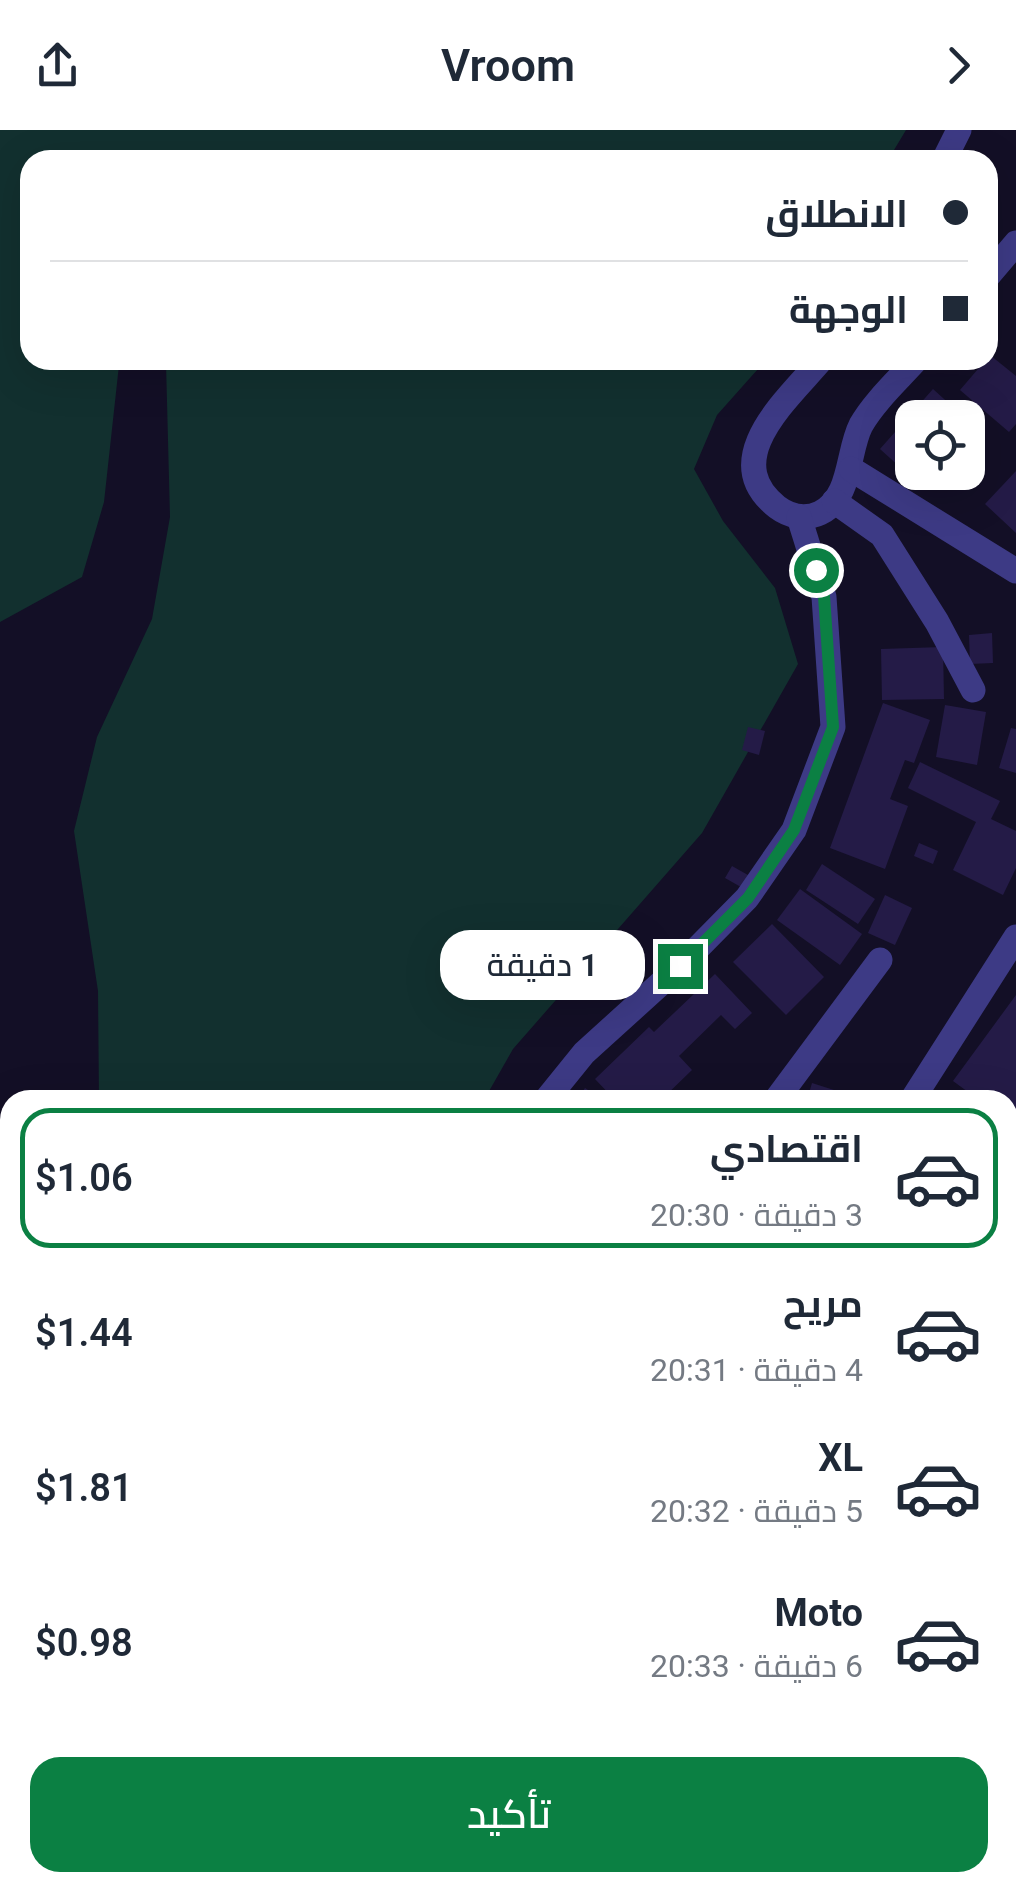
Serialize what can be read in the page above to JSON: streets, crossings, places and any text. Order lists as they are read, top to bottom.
{
  "page": {
    "header": "Vroom",
    "banner": ["الانطلاق", "الوجهة"],
    "bubble": "1 دقيقة",
    "list": [
      {
        "name": "اقتصادي",
        "note": "3 دقيقة · 20:30",
        "value": "$1.06"
      },
      {
        "name": "مريح",
        "note": "4 دقيقة · 20:31",
        "value": "$1.44"
      },
      {
        "name": "XL",
        "note": "5 دقيقة · 20:32",
        "value": "$1.81"
      },
      {
        "name": "Moto",
        "note": "6 دقيقة · 20:33",
        "value": "$0.98"
      }
    ],
    "buttons": "تأكيد"
  }
}
